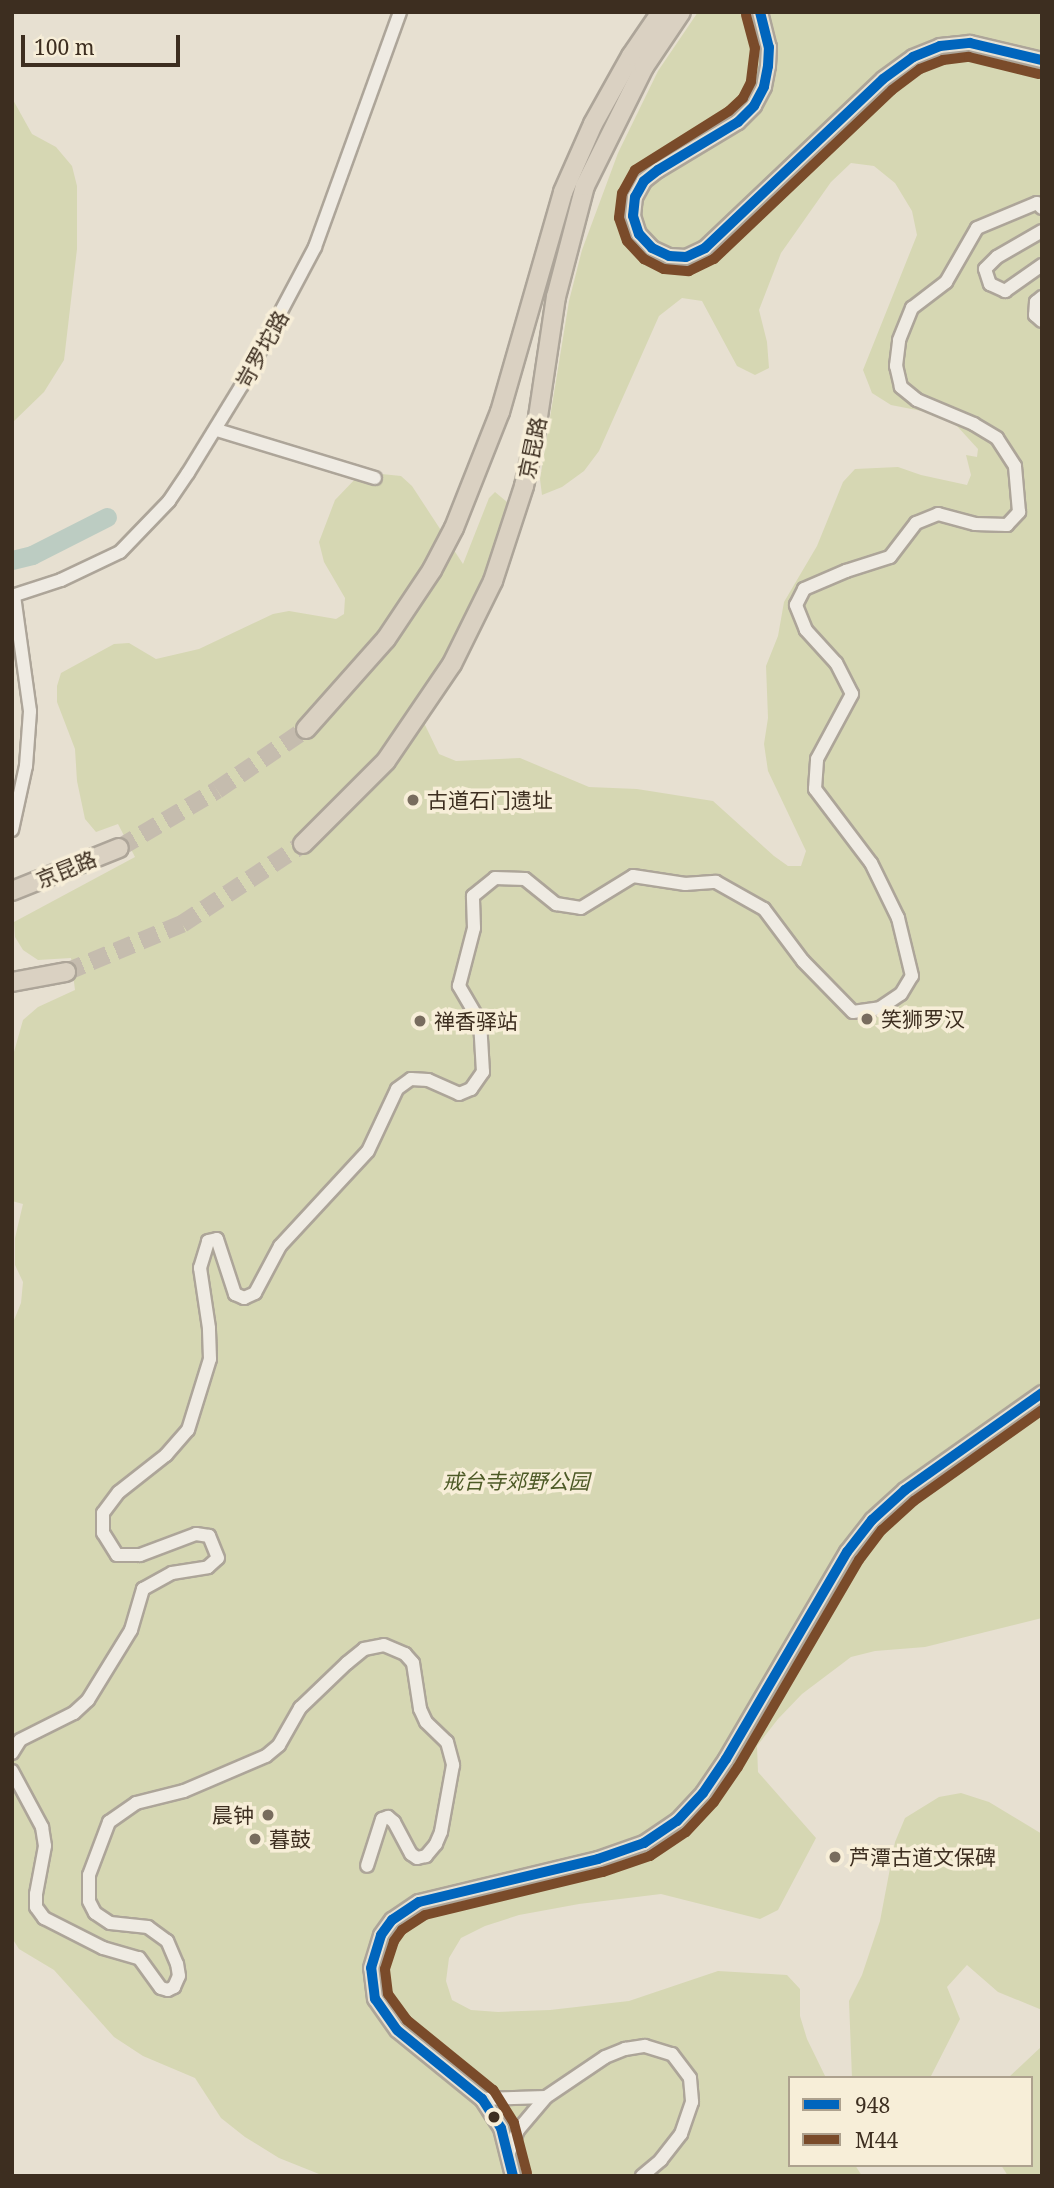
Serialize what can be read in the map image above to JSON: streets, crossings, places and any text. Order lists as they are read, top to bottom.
{
  "streets": {
    "highway": ["京昆路"],
    "street": ["岢罗坨路"]
  },
  "parks": ["戒台寺郊野公园"],
  "places": [
    "古道石门遗址",
    "笑狮罗汉",
    "禅香驿站",
    "晨钟",
    "暮鼓",
    "芦潭古道文保碑"
  ],
  "lines": ["transit line 948", "transit line M44"],
  "legend": ["948", "M44"],
  "scale_bar": "100 m"
}
